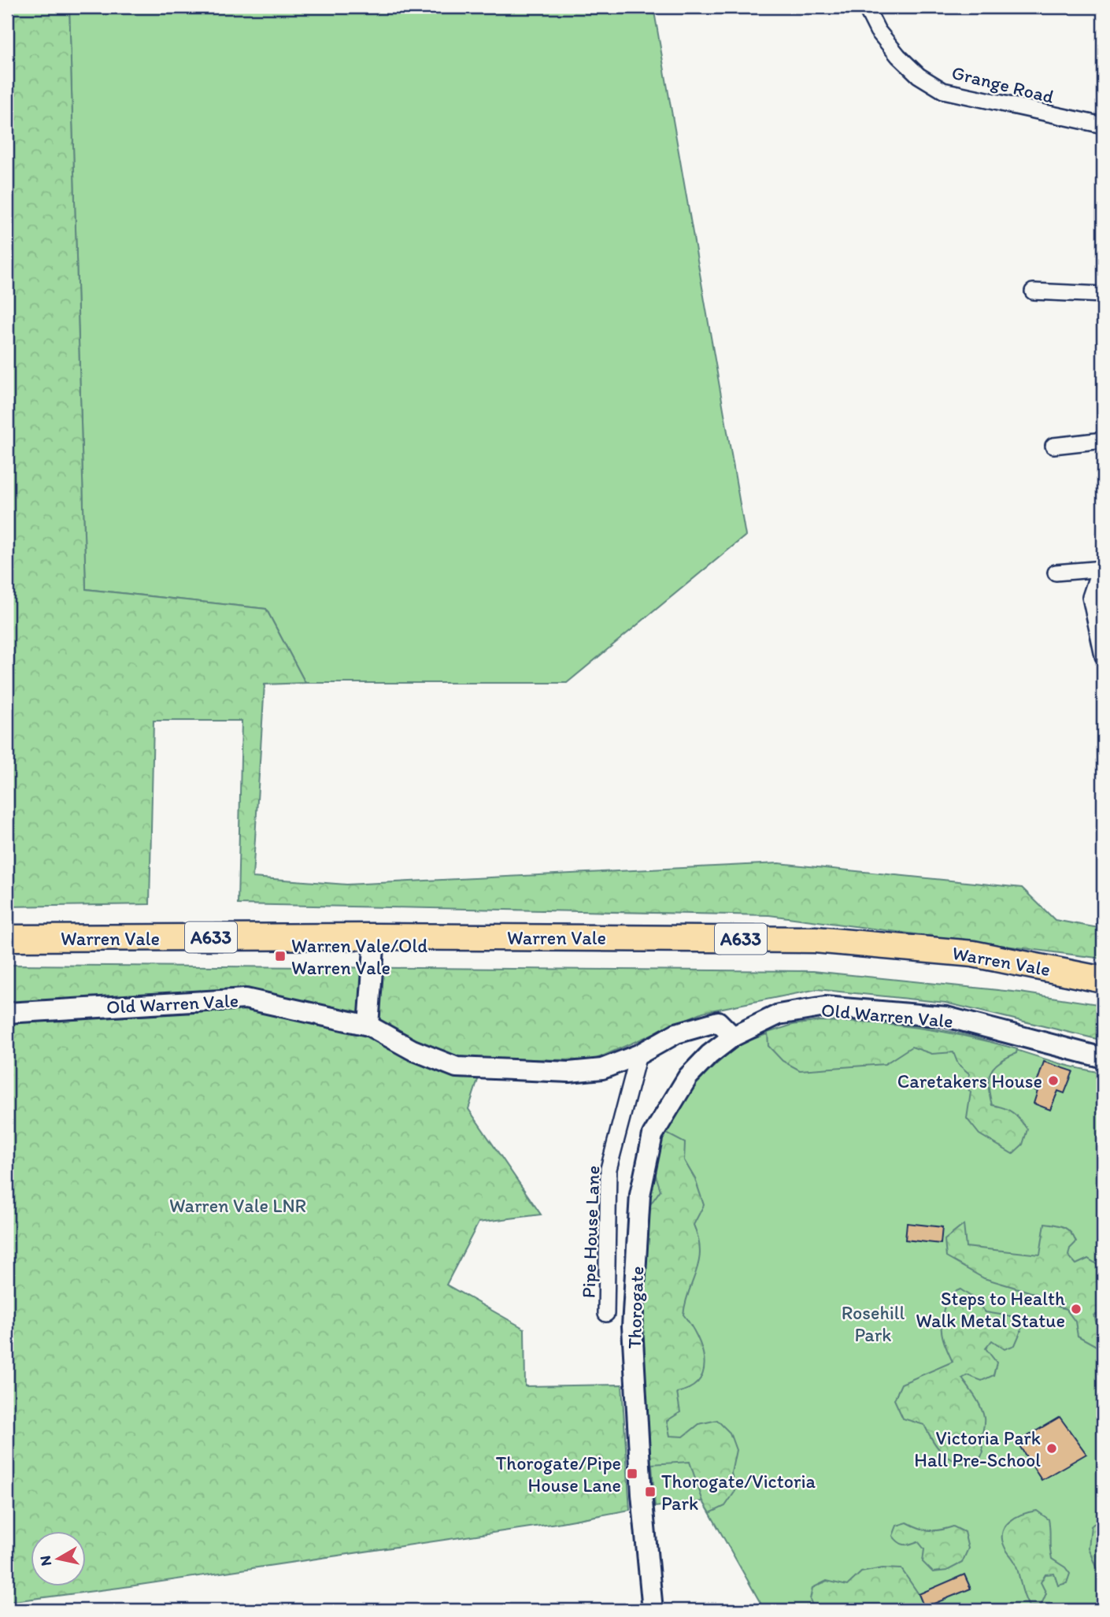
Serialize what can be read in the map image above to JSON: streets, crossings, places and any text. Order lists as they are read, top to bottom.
{
  "streets": {
    "main road": ["A633", "Warren Vale"],
    "street": [
      "Grange Road",
      "Old Warren Vale",
      "Pipe House Lane",
      "Thorogate"
    ]
  },
  "crossings": [
    ["Old Warren Vale", "Pipe House Lane"],
    ["Old Warren Vale", "Thorogate"]
  ],
  "parks": ["Warren Vale LNR", "Rosehill Park"],
  "places": {
    "transit": ["Warren Vale/Old Warren Vale", "Thorogate/Pipe House Lane", "Thorogate/Victoria Park"],
    "other": ["Caretakers House", "Steps to Health Walk Metal Statue", "Victoria Park Hall Pre-School"]
  },
  "north": "left"
}
